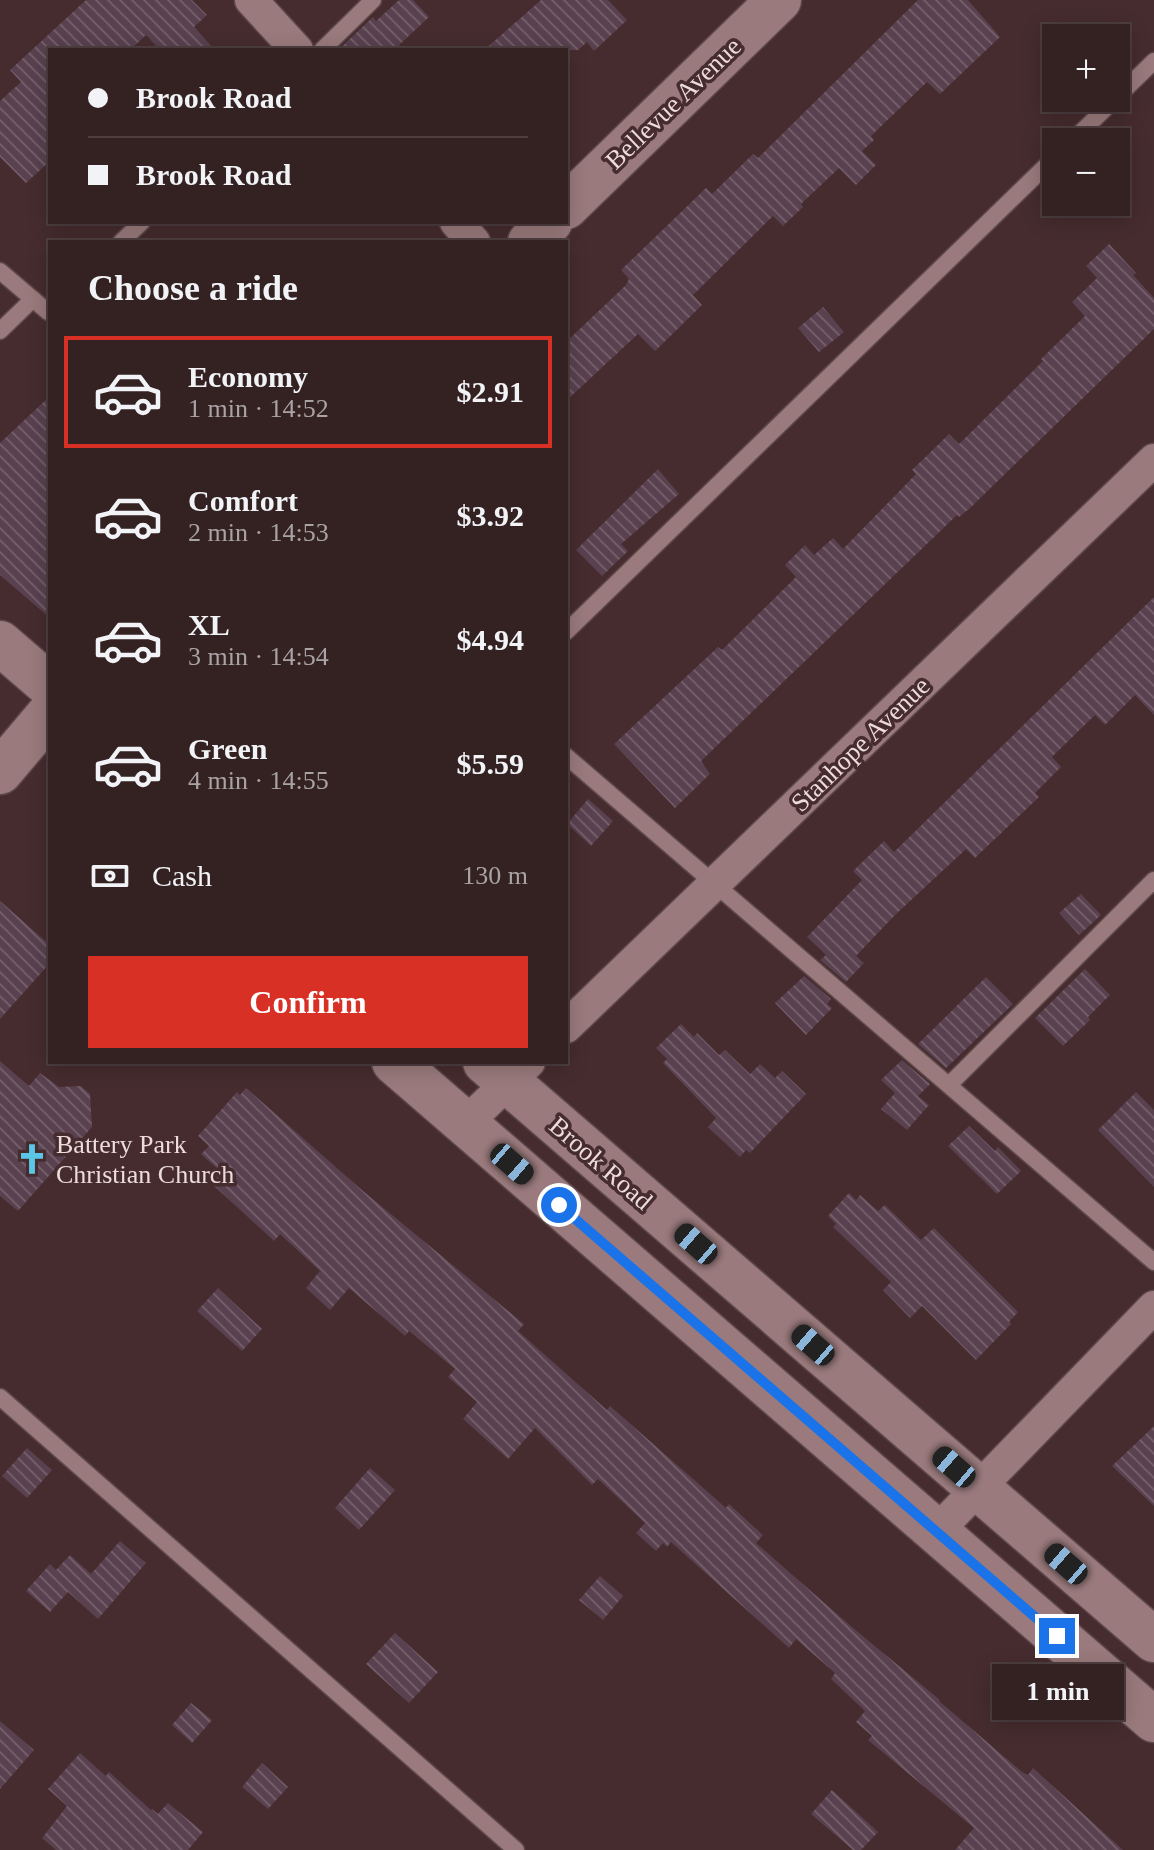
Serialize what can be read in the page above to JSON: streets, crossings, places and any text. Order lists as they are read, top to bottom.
{
  "streets": {
    "main road": ["Bellevue Avenue", "Brook Road"],
    "street": ["Stanhope Avenue"]
  },
  "places": {
    "church": ["Battery Park Christian Church"]
  },
  "page": {
    "map_buttons": ["+", "−"],
    "banner": ["Brook Road", "Brook Road"],
    "heading": "Choose a ride",
    "list": [
      {
        "name": "Economy",
        "note": "1 min · 14:52",
        "value": "$2.91"
      },
      {
        "name": "Comfort",
        "note": "2 min · 14:53",
        "value": "$3.92"
      },
      {
        "name": "XL",
        "note": "3 min · 14:54",
        "value": "$4.94"
      },
      {
        "name": "Green",
        "note": "4 min · 14:55",
        "value": "$5.59"
      }
    ],
    "pay": ["Cash", "130 m"],
    "buttons": "Confirm",
    "bubble": "1 min"
  }
}
